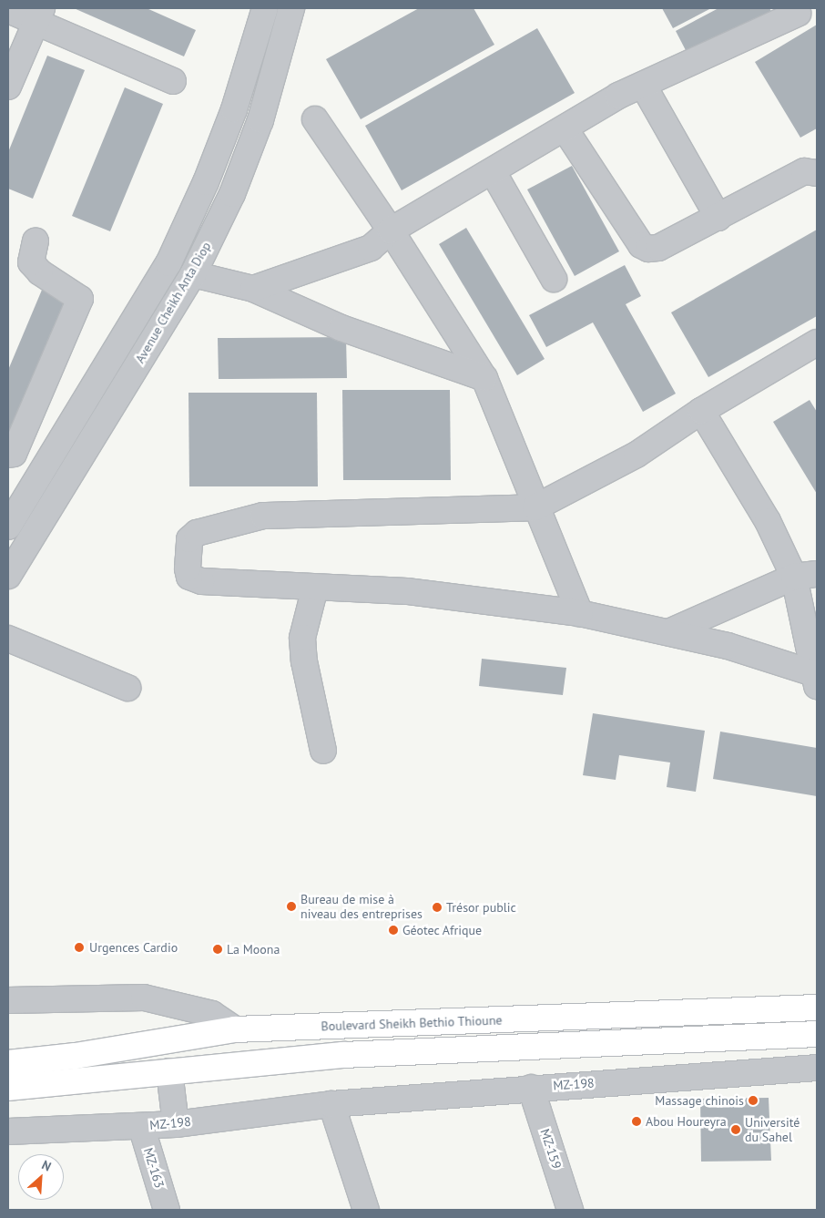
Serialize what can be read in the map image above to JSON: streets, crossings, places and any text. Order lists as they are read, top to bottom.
{
  "streets": {
    "main road": ["Boulevard Sheikh Bethio Thioune"],
    "street": [
      "Avenue Cheikh Anta Diop",
      "MZ-198",
      "MZ-159",
      "MZ-163"
    ]
  },
  "crossings": [
    ["MZ-198", "MZ-159"],
    ["MZ-198", "MZ-163"]
  ],
  "places": [
    "Bureau de mise à niveau des entreprises",
    "Trésor public",
    "Géotec Afrique",
    "Urgences Cardio",
    "La Moona",
    "Massage chinois",
    "Abou Houreyra",
    "Université du Sahel"
  ],
  "north": "top right"
}
